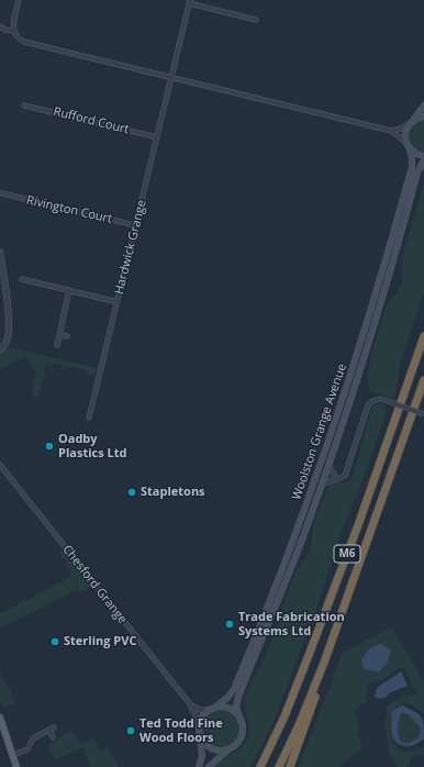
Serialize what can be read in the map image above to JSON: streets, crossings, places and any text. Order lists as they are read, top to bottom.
{
  "streets": {
    "highway": ["M6"],
    "main road": ["Woolston Grange Avenue"],
    "street": [
      "Rufford Court",
      "Rivington Court",
      "Hardwick Grange",
      "Chesford Grange"
    ]
  },
  "crossings": [
    ["Rufford Court", "Hardwick Grange"],
    ["Rivington Court", "Hardwick Grange"],
    ["Woolston Grange Avenue", "Chesford Grange"]
  ],
  "places": [
    "Oadby Plastics Ltd",
    "Stapletons",
    "Trade Fabrication Systems Ltd",
    "Sterling PVC",
    "Ted Todd Fine Wood Floors"
  ]
}
